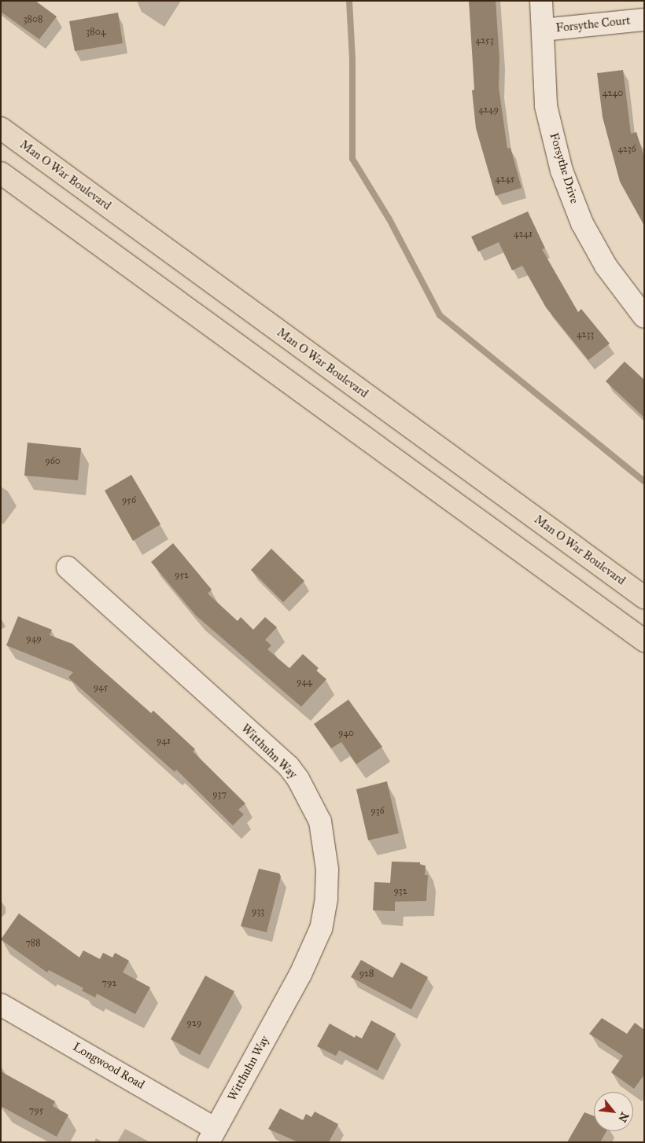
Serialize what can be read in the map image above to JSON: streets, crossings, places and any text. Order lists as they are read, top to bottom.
{
  "streets": {
    "main road": ["Man O War Boulevard"],
    "street": [
      "Forsythe Court",
      "Forsythe Drive",
      "Witthuhn Way",
      "Longwood Road"
    ]
  },
  "crossings": [
    ["Forsythe Court", "Forsythe Drive"],
    ["Witthuhn Way", "Longwood Road"]
  ],
  "house_numbers": [
    "3808",
    "3804",
    "4253",
    "4240",
    "4249",
    "4236",
    "4245",
    "4241",
    "4233",
    "960",
    "956",
    "952",
    "949",
    "944",
    "945",
    "940",
    "941",
    "937",
    "936",
    "932",
    "933",
    "788",
    "928",
    "792",
    "929",
    "795"
  ],
  "north": "bottom right"
}
